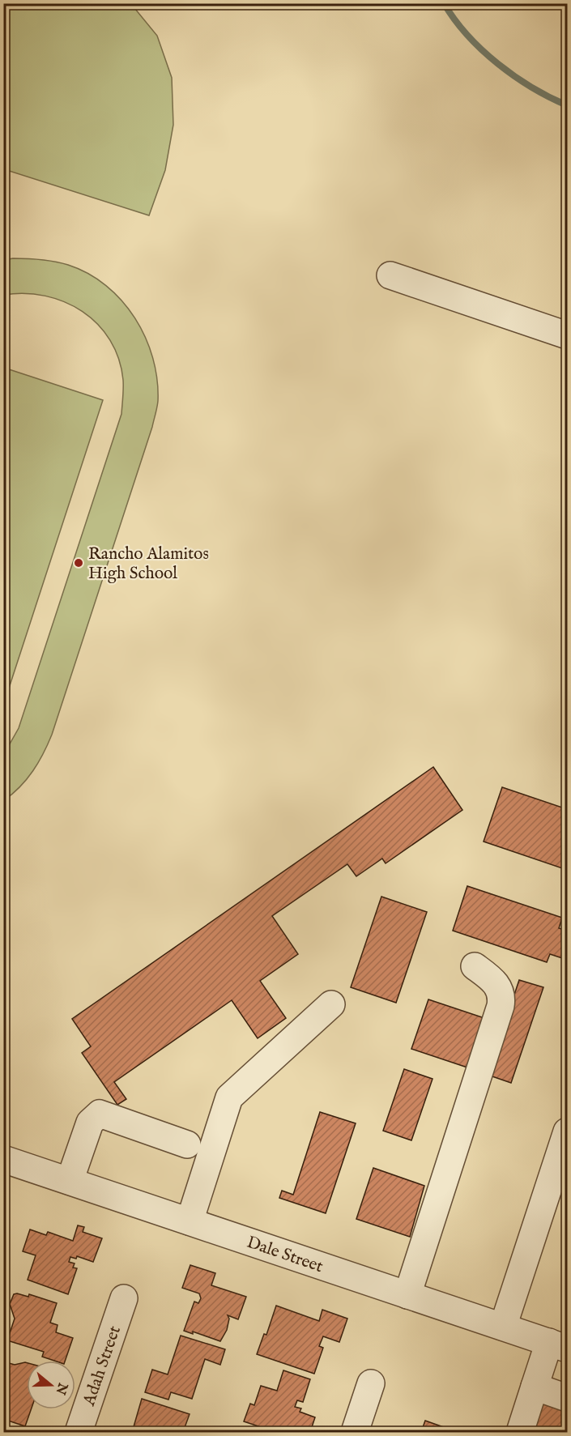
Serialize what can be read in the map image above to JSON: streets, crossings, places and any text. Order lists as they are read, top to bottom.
{
  "streets": {
    "street": ["Dale Street", "Adah Street"]
  },
  "places": ["Rancho Alamitos High School"],
  "north": "right"
}
